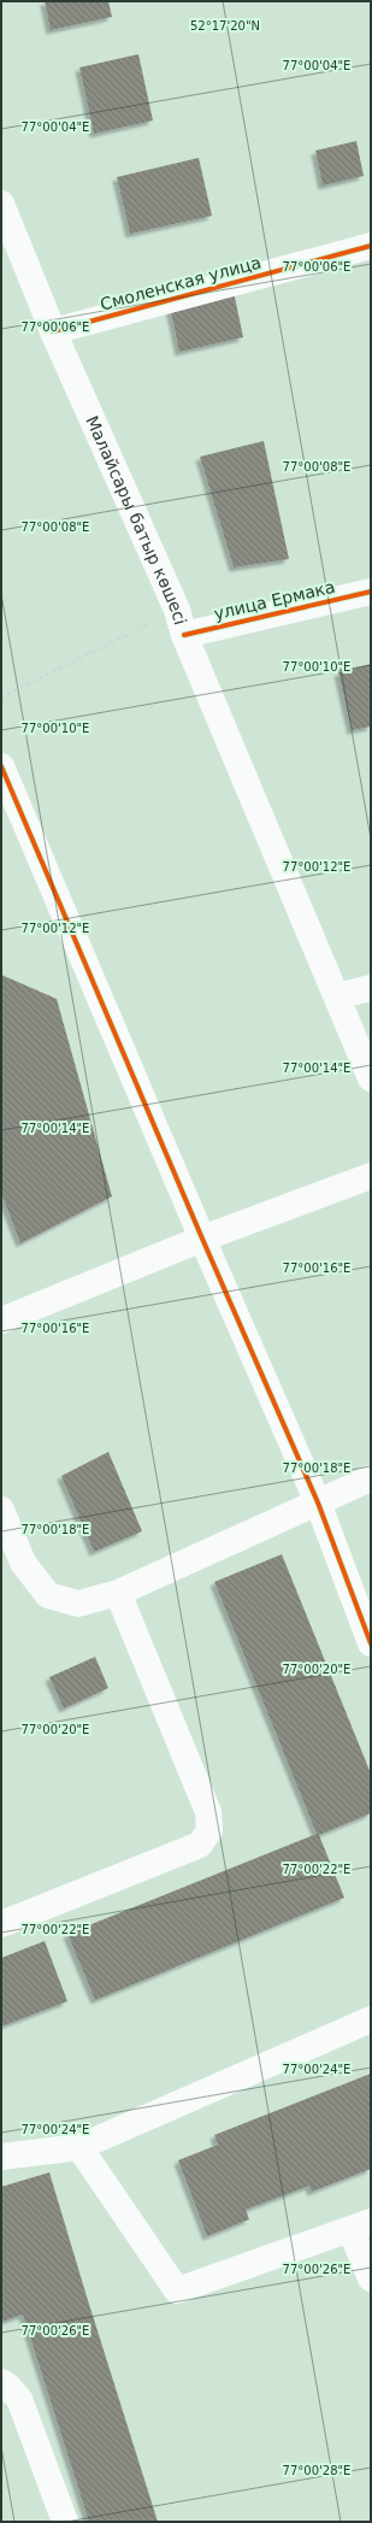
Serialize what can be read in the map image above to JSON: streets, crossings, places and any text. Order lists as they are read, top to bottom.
{
  "streets": {
    "street": ["Смоленская улица", "Малайсары батыр көшесі", "улица Ермака"]
  },
  "crossings": [
    ["Смоленская улица", "Малайсары батыр көшесі"],
    ["Малайсары батыр көшесі", "улица Ермака"]
  ],
  "coordinates": [
    "52°17'20\"N",
    "77°00'04\"E",
    "77°00'06\"E",
    "77°00'08\"E",
    "77°00'10\"E",
    "77°00'12\"E",
    "77°00'14\"E",
    "77°00'16\"E",
    "77°00'18\"E",
    "77°00'20\"E",
    "77°00'22\"E",
    "77°00'24\"E",
    "77°00'26\"E",
    "77°00'28\"E"
  ]
}
